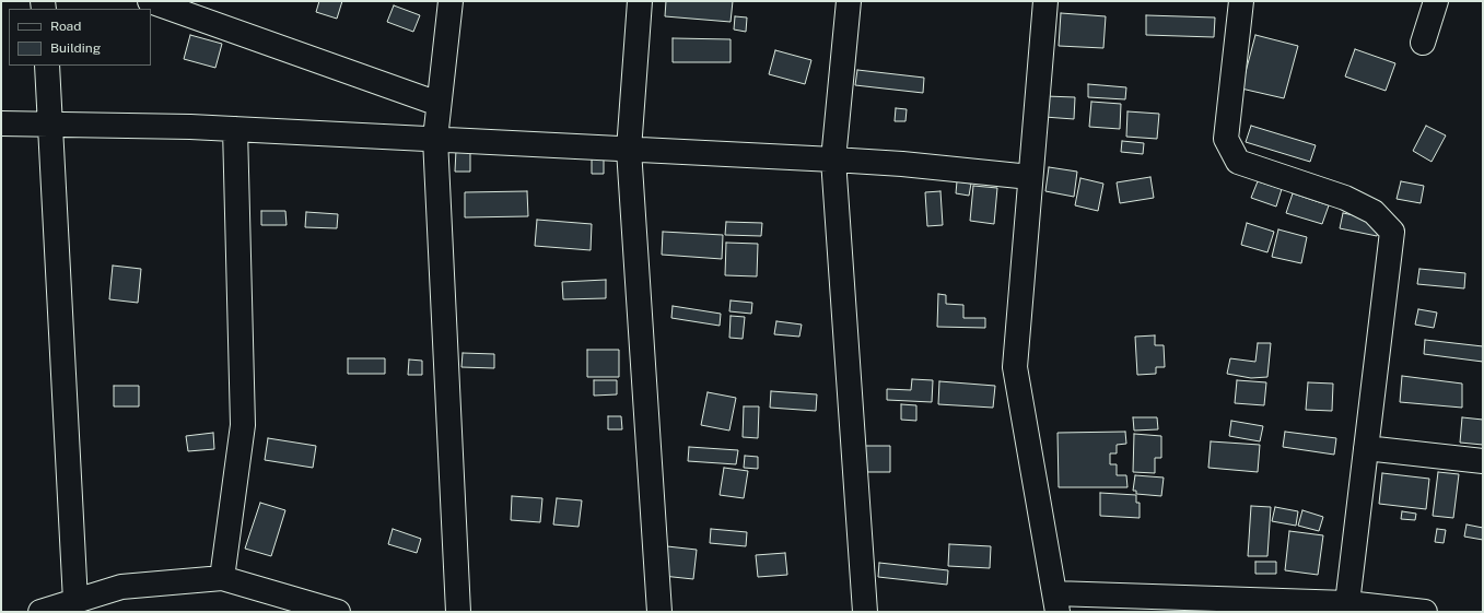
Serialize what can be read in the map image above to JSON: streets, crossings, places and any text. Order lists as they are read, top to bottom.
{
  "legend": ["Road", "Building"]
}
